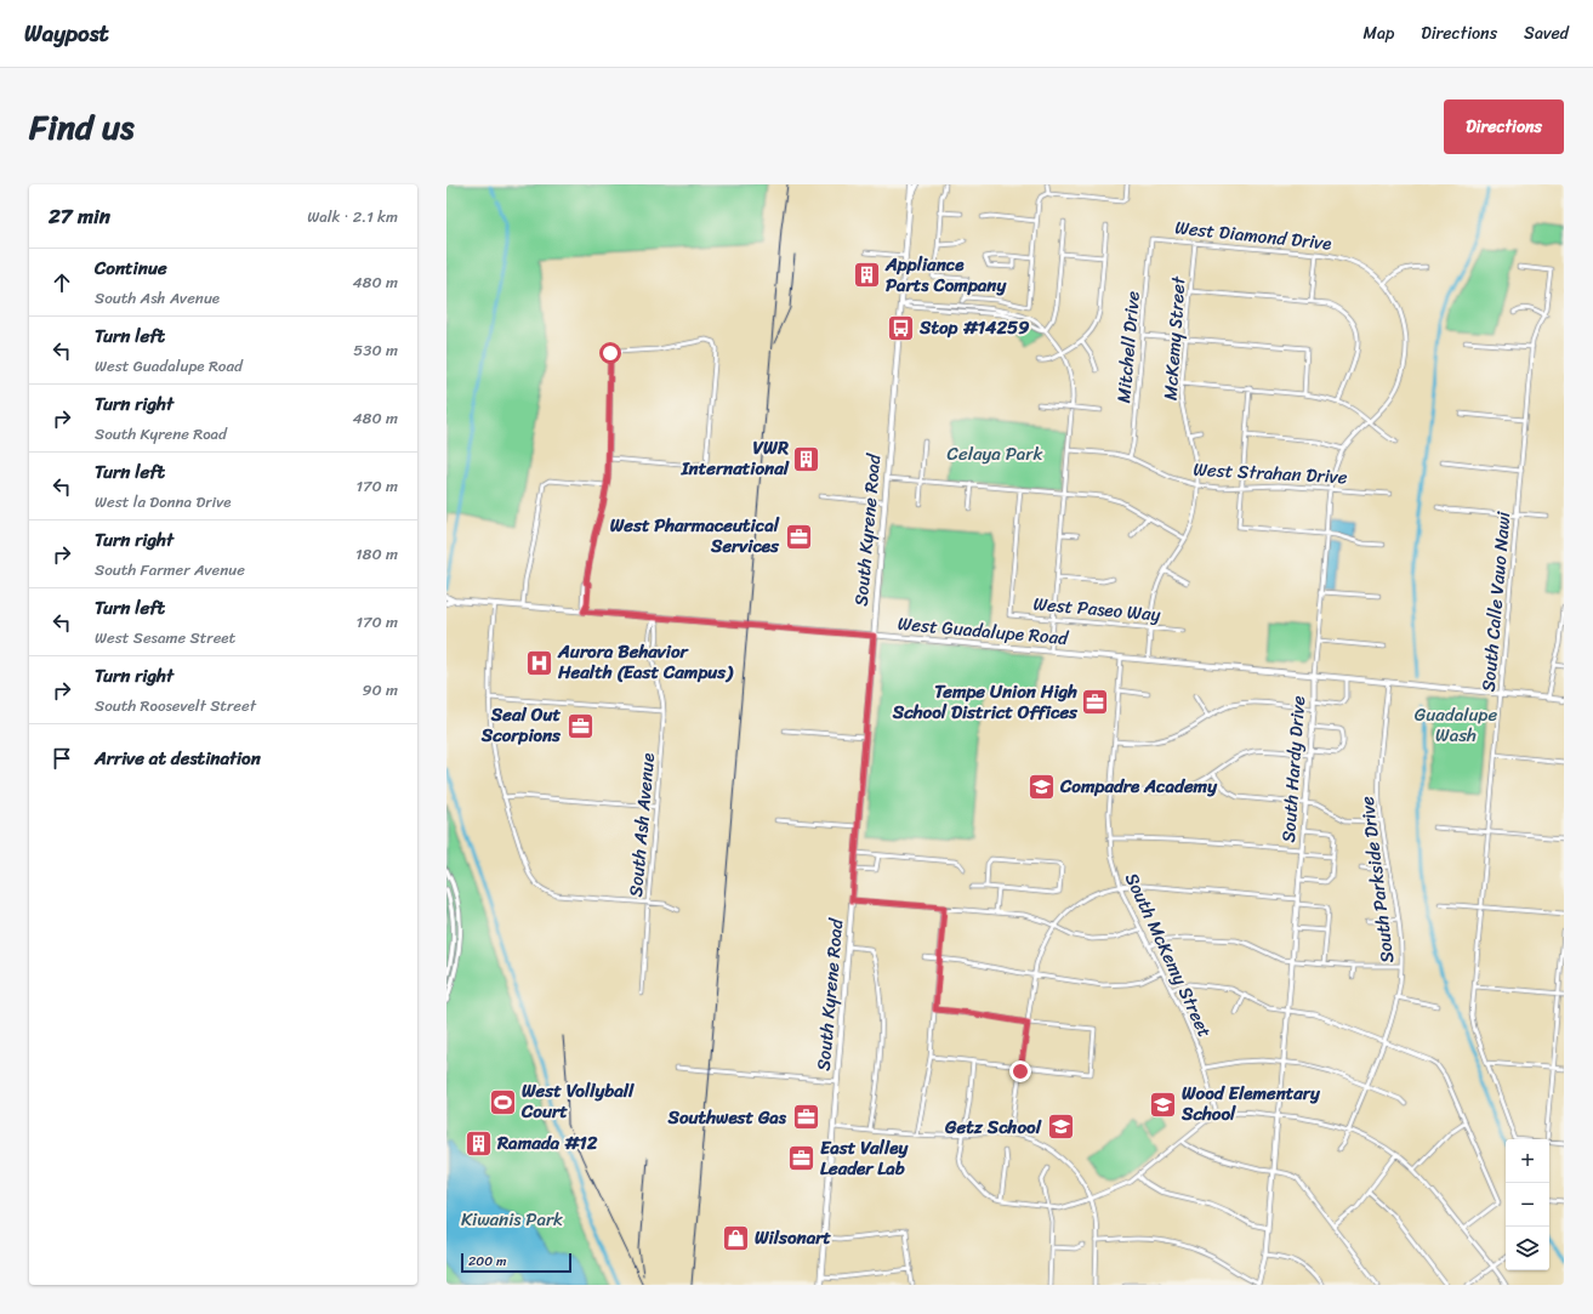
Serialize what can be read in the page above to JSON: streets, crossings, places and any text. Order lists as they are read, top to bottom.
{
  "streets": {
    "main road": ["South Kyrene Road", "West Guadalupe Road"],
    "street": [
      "West Diamond Drive",
      "McKemy Street",
      "Mitchell Drive",
      "West Strahan Drive",
      "South Calle Vauo Nawi",
      "West Paseo Way",
      "South Hardy Drive",
      "South Ash Avenue",
      "South Parkside Drive",
      "South McKemy Street"
    ]
  },
  "crossings": [
    ["West Diamond Drive", "McKemy Street"],
    ["West Diamond Drive", "Mitchell Drive"],
    ["West Diamond Drive", "South Hardy Drive"],
    ["McKemy Street", "West Strahan Drive"],
    ["McKemy Street", "West Paseo Way"],
    ["McKemy Street", "West Guadalupe Road"],
    ["Mitchell Drive", "West Strahan Drive"],
    ["West Strahan Drive", "South Hardy Drive"],
    ["South Kyrene Road", "West Guadalupe Road"],
    ["South Calle Vauo Nawi", "West Guadalupe Road"],
    ["West Guadalupe Road", "South Hardy Drive"],
    ["West Guadalupe Road", "South Ash Avenue"],
    ["West Guadalupe Road", "South Parkside Drive"],
    ["West Guadalupe Road", "South McKemy Street"]
  ],
  "parks": ["Celaya Park", "Guadalupe Wash", "Kiwanis Park"],
  "places": {
    "building": ["Appliance Parts Company", "VWR International", "Ramada #12"],
    "bus stop": ["Stop #14259"],
    "office": [
      "West Pharmaceutical Services",
      "Tempe Union High School District Offices",
      "Seal Out Scorpions",
      "Southwest Gas",
      "East Valley Leader Lab"
    ],
    "hospital": ["Aurora Behavior Health (East Campus)"],
    "school or university": ["Compadre Academy", "Wood Elementary School", "Getz School"],
    "sports": ["West Vollyball Court"],
    "shop": ["Wilsonart"]
  },
  "scale_bar": "200 m",
  "page": {
    "header": "Waypost",
    "nav": ["Map", "Directions", "Saved"],
    "title": "Find us",
    "buttons": "Directions",
    "heading": ["27 min", "Walk · 2.1 km"],
    "list": [
      ["Continue", "South Ash Avenue", "480 m"],
      ["Turn left", "West Guadalupe Road", "530 m"],
      ["Turn right", "South Kyrene Road", "480 m"],
      ["Turn left", "West la Donna Drive", "170 m"],
      ["Turn right", "South Farmer Avenue", "180 m"],
      ["Turn left", "West Sesame Street", "170 m"],
      ["Turn right", "South Roosevelt Street", "90 m"],
      "Arrive at destination"
    ],
    "map_buttons": ["+", "−"],
    "scale": "200 m"
  }
}
